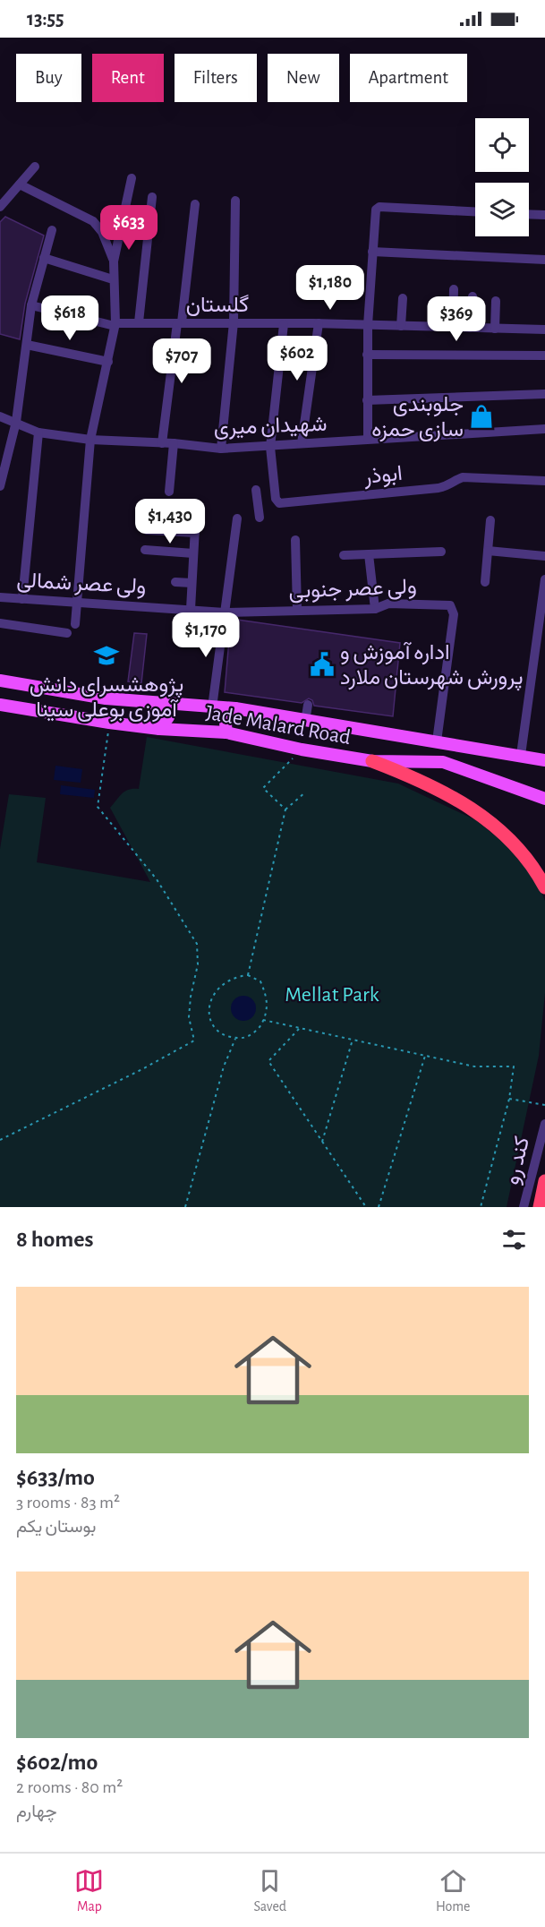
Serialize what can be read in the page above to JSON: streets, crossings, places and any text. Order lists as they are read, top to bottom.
{
  "streets": {
    "main road": ["Jade Malard Road"],
    "street": [
      "گلستان",
      "شهیدان میری",
      "ابوذر",
      "ولی عصر شمالی",
      "ولی عصر جنوبی",
      "کند رو"
    ]
  },
  "crossings": [
    ["ولی عصر شمالی", "ولی عصر جنوبی"],
    ["ولی عصر جنوبی", "Jade Malard Road"]
  ],
  "parks": ["Mellat Park"],
  "places": {
    "shop": ["جلوبندی سازی حمزه"],
    "school or university": ["پژوهشسرای دانش آموزی بوعلی سینا"],
    "public building": ["اداره آموزش و پرورش شهرستان ملارد"]
  },
  "page": {
    "status": "13:55",
    "chip": [
      "Buy",
      "Rent",
      "Filters",
      "New",
      "Apartment"
    ],
    "price": [
      "$633",
      "$1,180",
      "$618",
      "$369",
      "$602",
      "$707",
      "$1,430",
      "$1,170"
    ],
    "heading": "8 homes",
    "list": [
      {
        "name": "$633/mo",
        "note": "3 rooms · 83 m² · بوستان یکم"
      },
      {
        "name": "$602/mo",
        "note": "2 rooms · 80 m² · چهارم"
      }
    ],
    "tabs": ["Map", "Saved", "Home"]
  }
}
